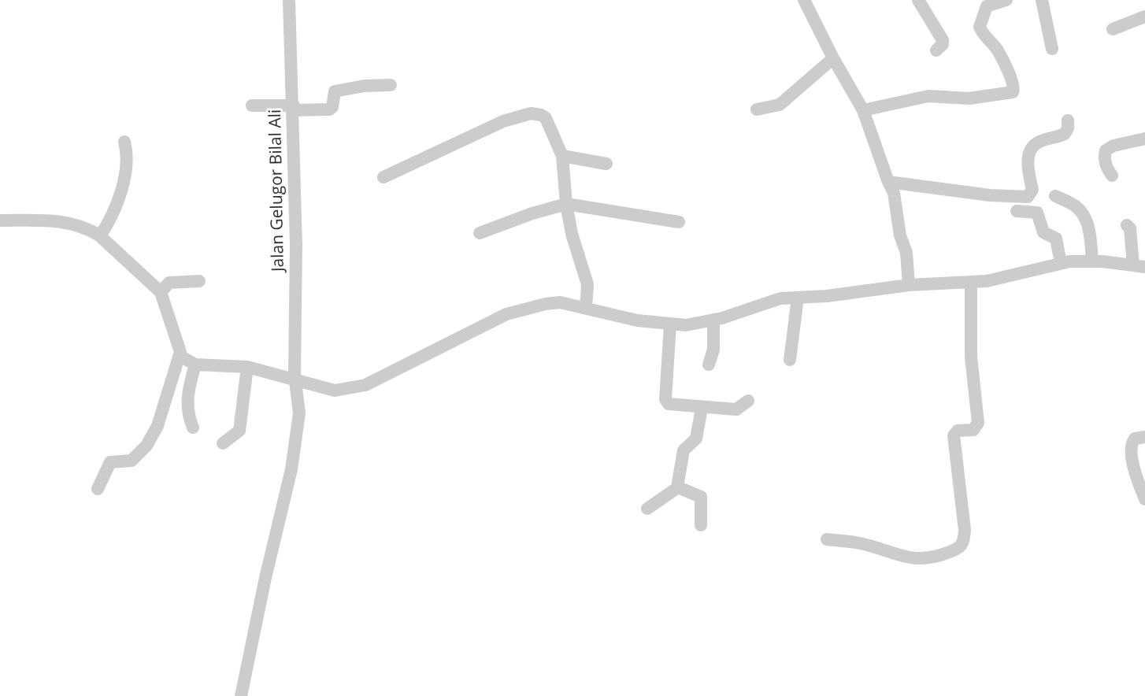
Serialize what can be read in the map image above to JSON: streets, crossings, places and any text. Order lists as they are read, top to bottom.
{
  "streets": {
    "street": ["Jalan Gelugor Bilal Ali"]
  }
}
